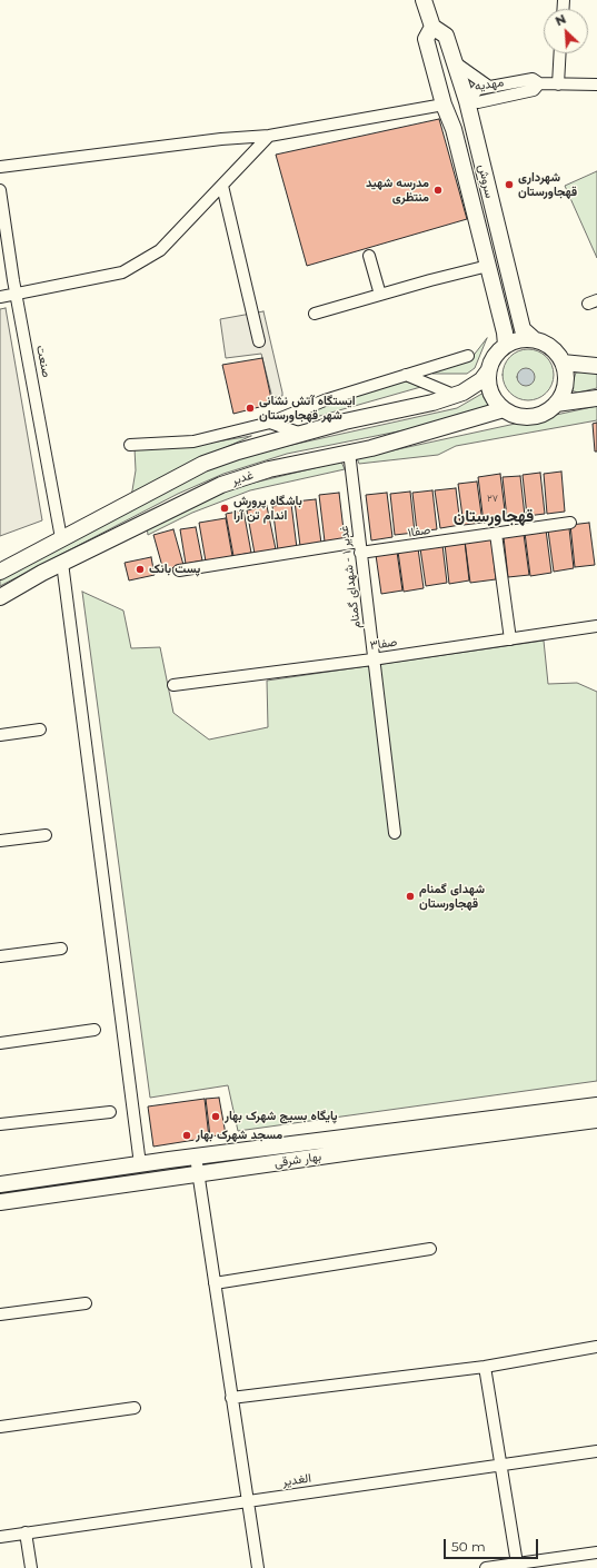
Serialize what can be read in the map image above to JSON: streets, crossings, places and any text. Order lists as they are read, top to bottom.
{
  "streets": {
    "street": [
      "مهدیه",
      "سروش",
      "صنعت",
      "غدیر",
      "صفا۱",
      "غدیر ۱ - شهدای گمنام",
      "صفا۳",
      "بهار شرقی",
      "الغدیر"
    ]
  },
  "crossings": [
    ["مهدیه", "سروش"],
    ["سروش", "غدیر"],
    ["غدیر", "غدیر ۱ - شهدای گمنام"],
    ["صفا۱", "غدیر ۱ - شهدای گمنام"],
    ["غدیر ۱ - شهدای گمنام", "صفا۳"]
  ],
  "districts": ["قهجاورستان"],
  "places": [
    "شهرداری قهجاورستان",
    "مدرسه شهید منتظری",
    "ایستگاه آتش نشانی شهر قهجاورستان",
    "باشگاه پرورش اندام تن آرا",
    "پست بانک",
    "شهدای گمنام قهجاورستان",
    "پایگاه بسیج شهرک بهار",
    "مسجد شهرک بهار"
  ],
  "house_numbers": ["۲۷"],
  "scale_bar": "50 m",
  "north": "top left"
}
